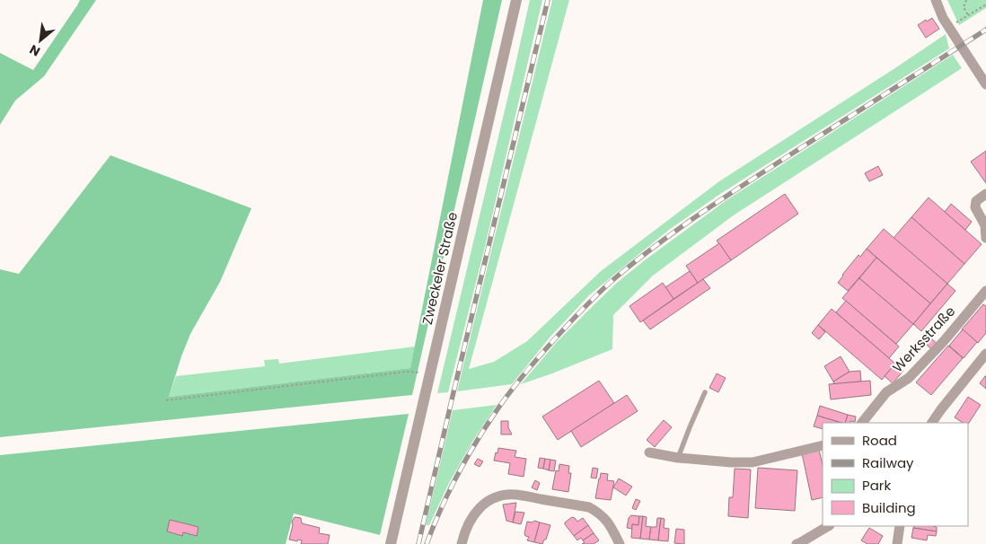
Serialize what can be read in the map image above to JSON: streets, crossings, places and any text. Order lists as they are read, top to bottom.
{
  "streets": {
    "street": ["Zweckeler Straße", "Werksstraße"]
  },
  "legend": [
    "Road",
    "Railway",
    "Park",
    "Building"
  ],
  "north": "bottom left"
}
